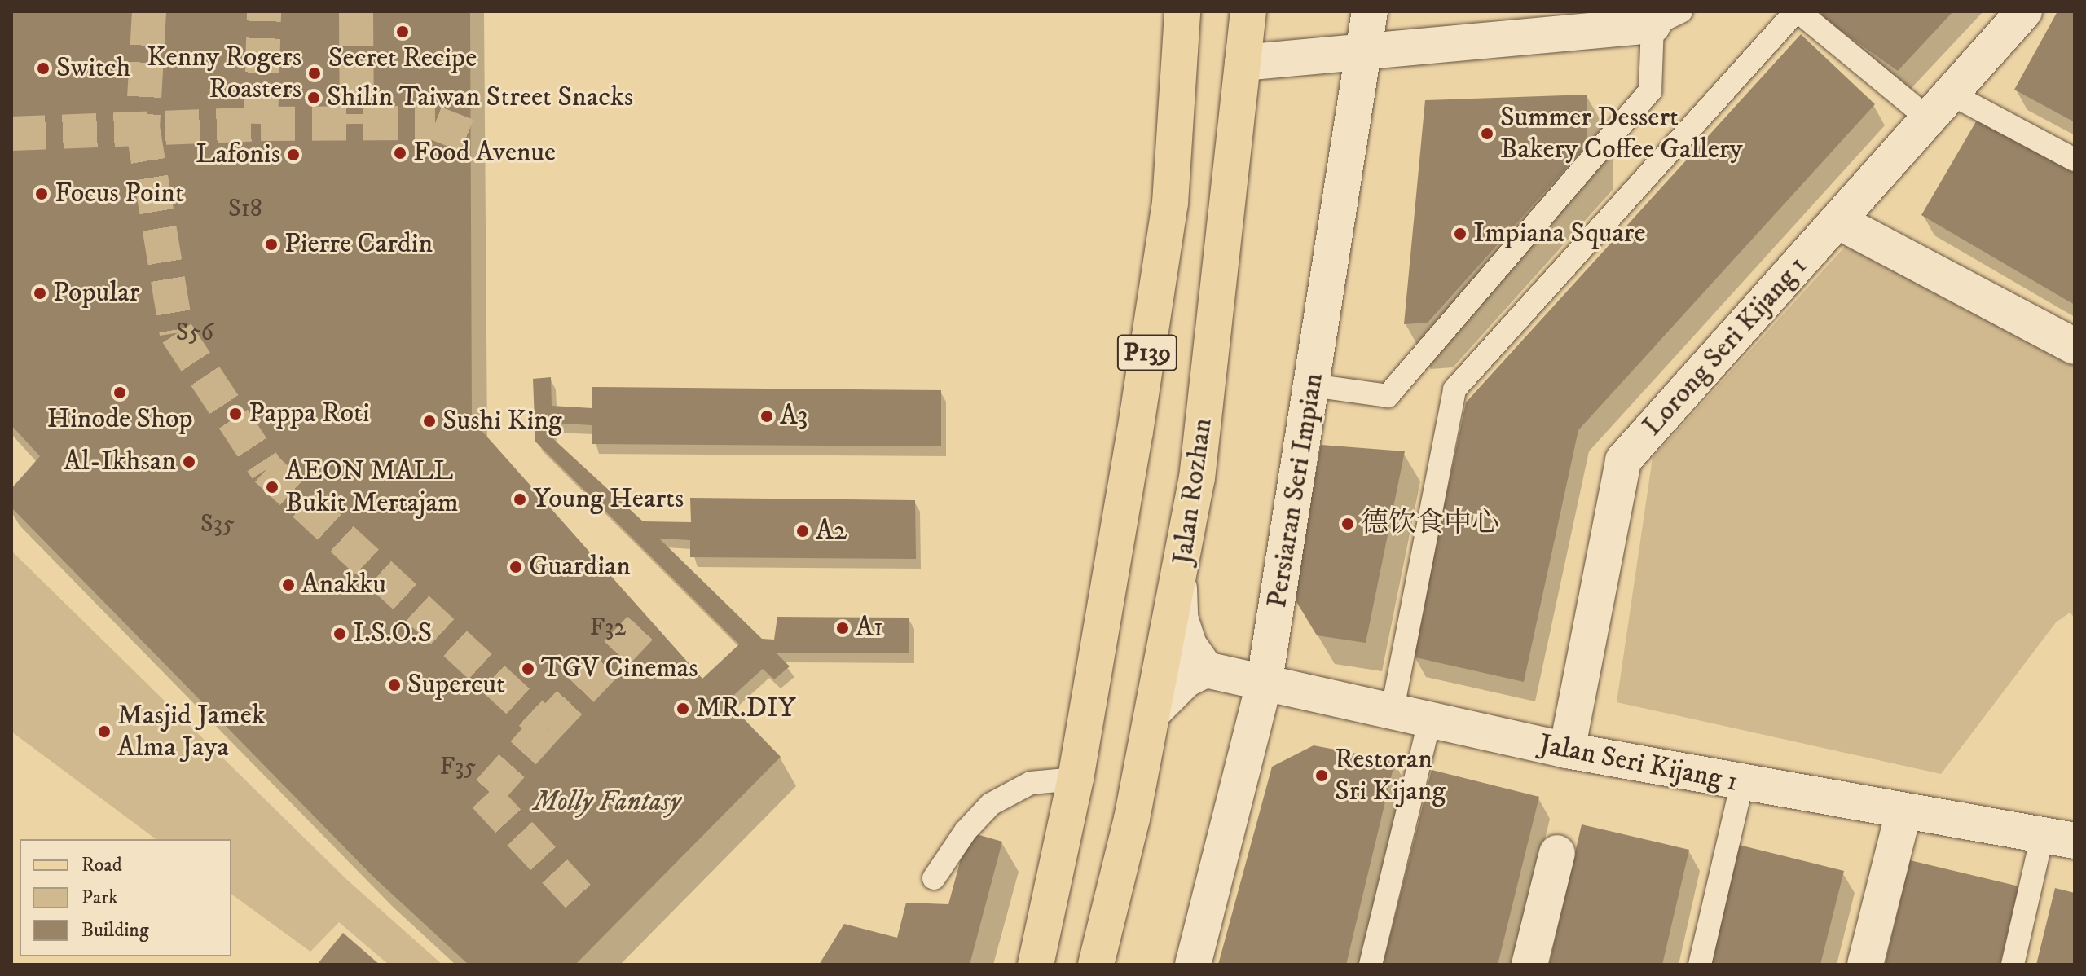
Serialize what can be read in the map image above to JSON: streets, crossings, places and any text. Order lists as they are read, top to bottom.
{
  "streets": {
    "main road": ["P139", "Jalan Rozhan"],
    "street": ["Lorong Seri Kijang 1", "Persiaran Seri Impian", "Jalan Seri Kijang 1"]
  },
  "crossings": [
    ["Lorong Seri Kijang 1", "Jalan Seri Kijang 1"],
    ["Persiaran Seri Impian", "Jalan Seri Kijang 1"]
  ],
  "parks": ["Molly Fantasy"],
  "places": [
    "Secret Recipe",
    "Switch",
    "Kenny Rogers Roasters",
    "Shilin Taiwan Street Snacks",
    "Summer Dessert Bakery Coffee Gallery",
    "Food Avenue",
    "Lafonis",
    "Focus Point",
    "Impiana Square",
    "Pierre Cardin",
    "Popular",
    "Hinode Shop",
    "Pappa Roti",
    "A3",
    "Sushi King",
    "Al-Ikhsan",
    "AEON MALL Bukit Mertajam",
    "Young Hearts",
    "德饮食中心",
    "A2",
    "Guardian",
    "Anakku",
    "A1",
    "I.S.O.S",
    "TGV Cinemas",
    "Supercut",
    "MR.DIY",
    "Masjid Jamek Alma Jaya",
    "Restoran Sri Kijang"
  ],
  "house_numbers": [
    "S18",
    "S56",
    "S35",
    "F32",
    "F35"
  ],
  "legend": ["Road", "Park", "Building"]
}
